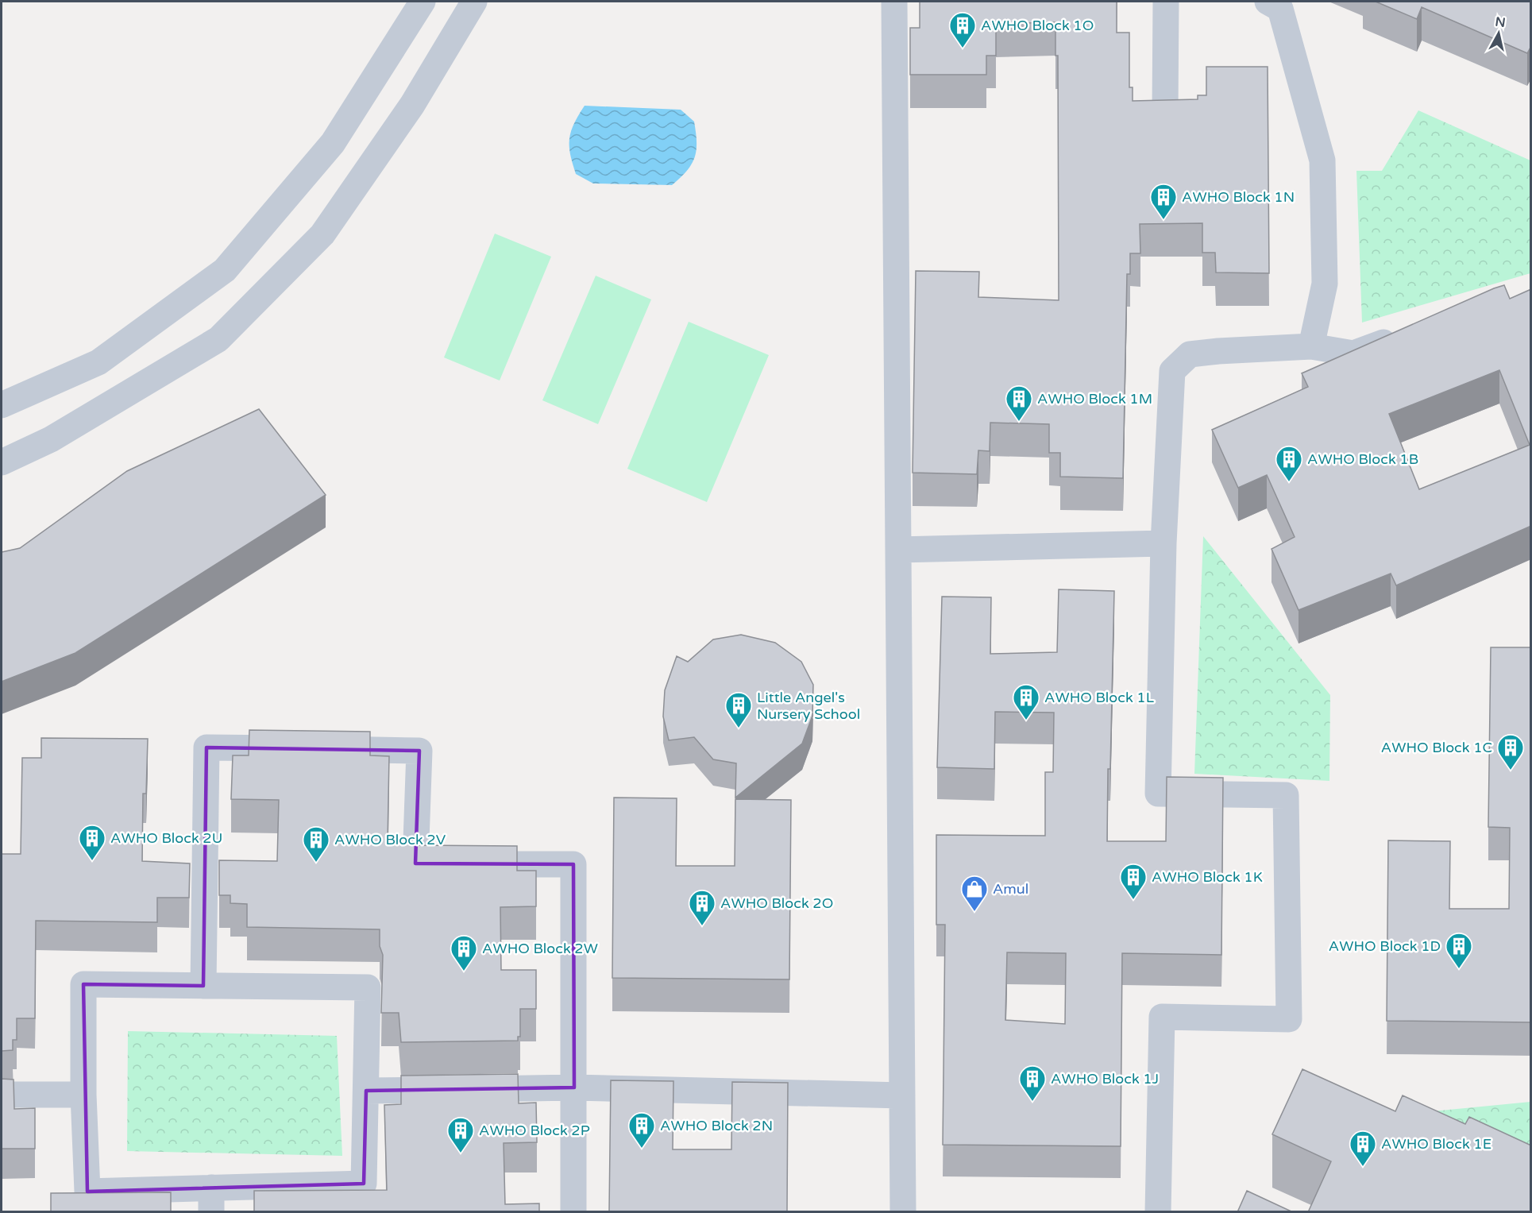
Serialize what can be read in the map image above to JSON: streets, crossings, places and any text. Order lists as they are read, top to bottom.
{
  "places": {
    "building": [
      "AWHO Block 1O",
      "AWHO Block 1N",
      "AWHO Block 1M",
      "AWHO Block 1B",
      "AWHO Block 1L",
      "Little Angel's Nursery School",
      "AWHO Block 1C",
      "AWHO Block 2U",
      "AWHO Block 2V",
      "AWHO Block 1K",
      "AWHO Block 2O",
      "AWHO Block 1D",
      "AWHO Block 2W",
      "AWHO Block 1J",
      "AWHO Block 2N",
      "AWHO Block 2P",
      "AWHO Block 1E"
    ],
    "shop": ["Amul"]
  },
  "north": "top"
}
